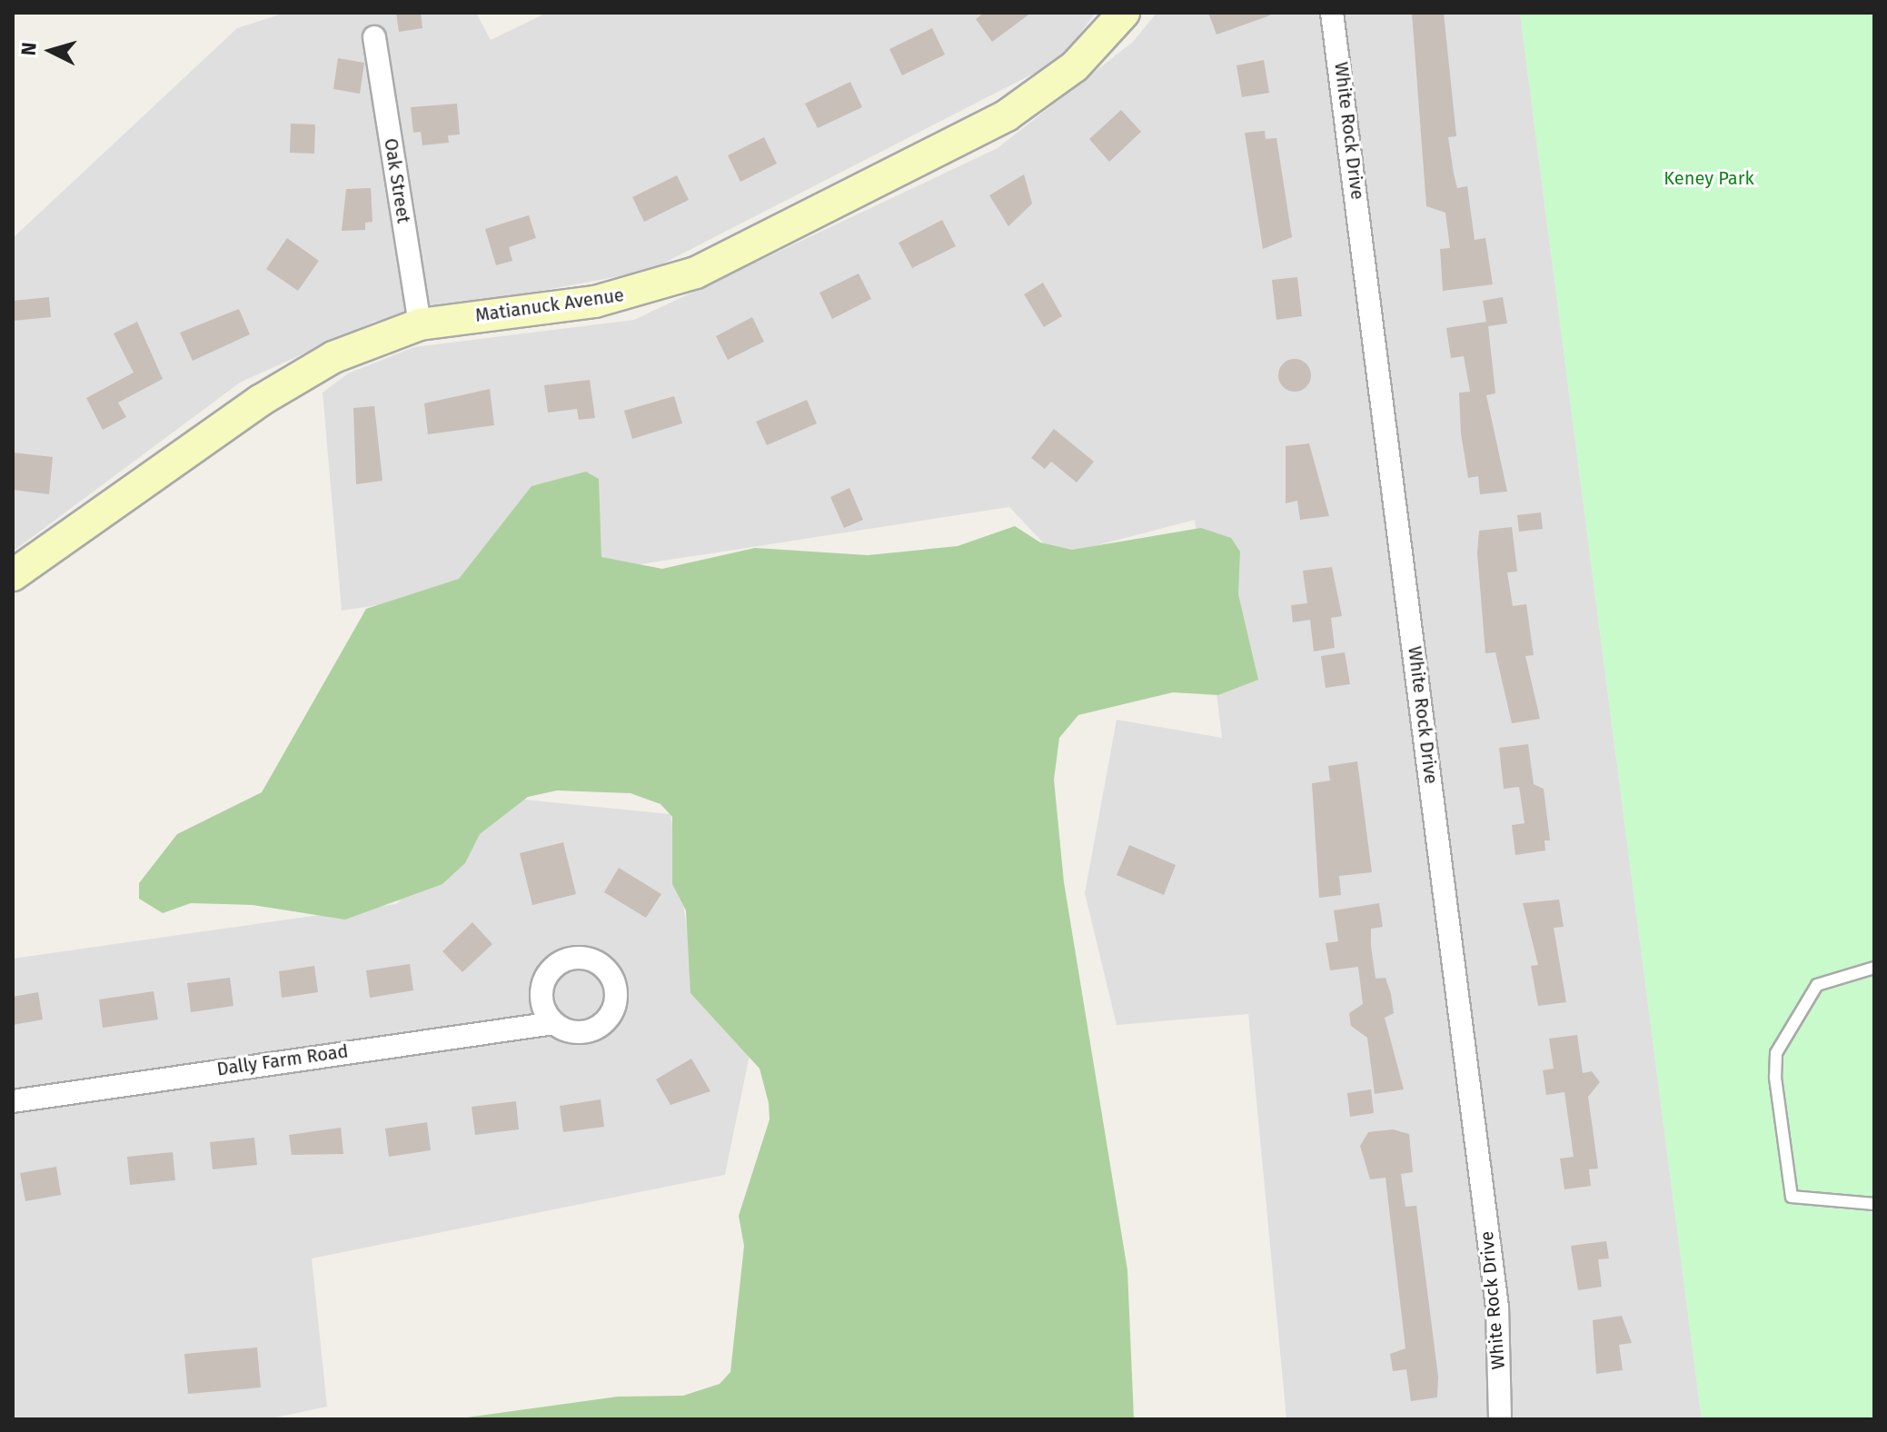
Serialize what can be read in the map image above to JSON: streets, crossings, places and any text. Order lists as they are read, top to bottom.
{
  "streets": {
    "street": [
      "White Rock Drive",
      "Oak Street",
      "Matianuck Avenue",
      "Dally Farm Road"
    ]
  },
  "crossings": [
    ["Oak Street", "Matianuck Avenue"]
  ],
  "parks": ["Keney Park"],
  "north": "left"
}
